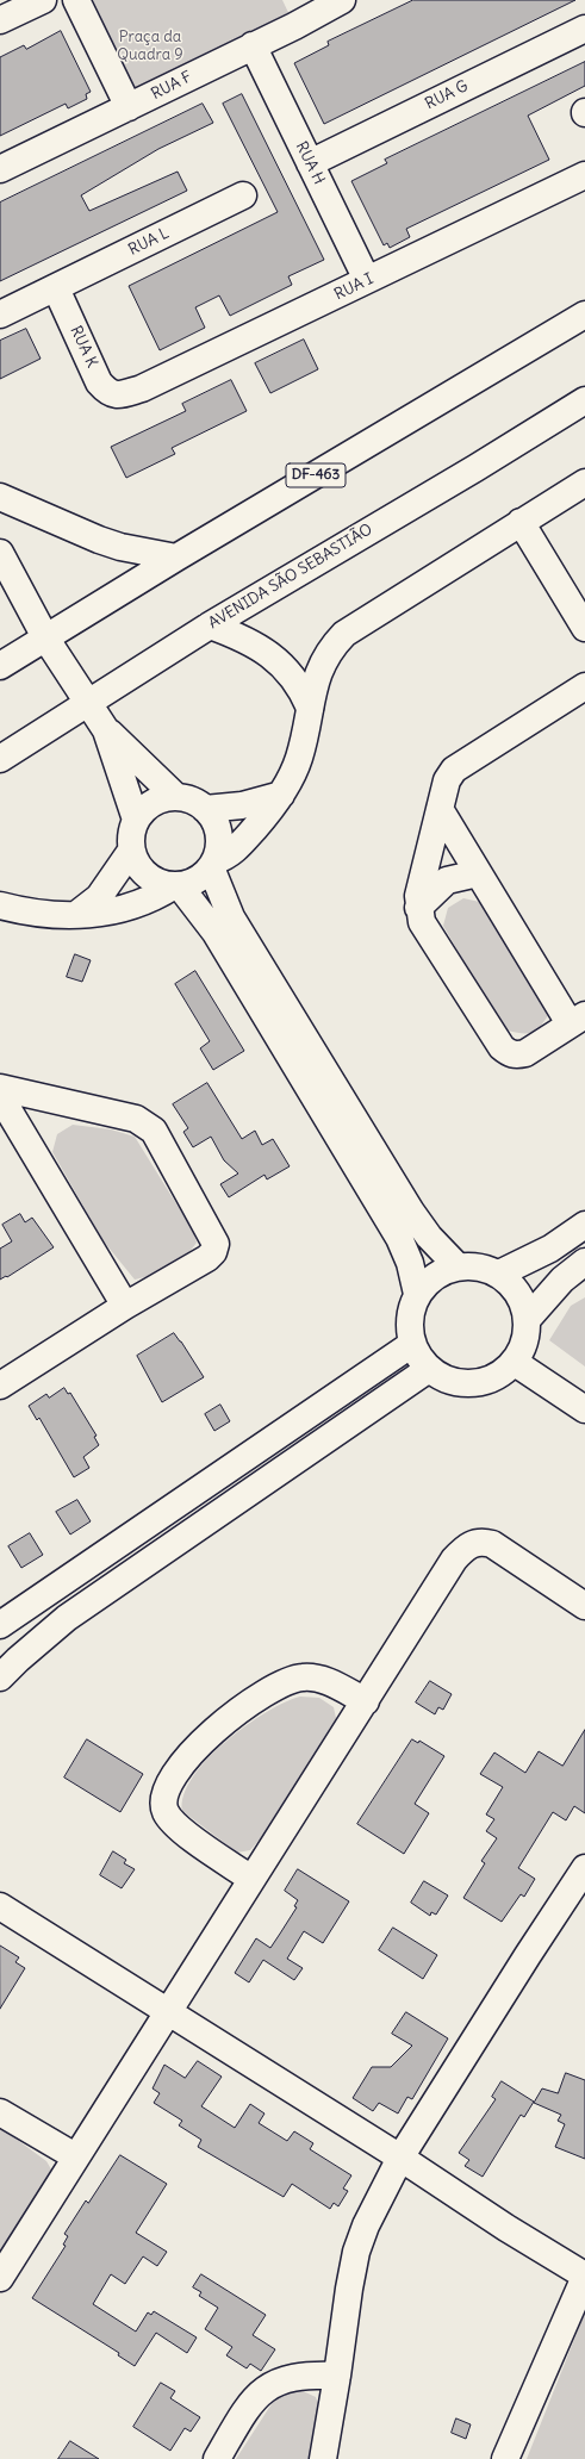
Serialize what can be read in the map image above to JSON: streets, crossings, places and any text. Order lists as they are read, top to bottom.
{
  "streets": {
    "street": [
      "RUA F",
      "RUA G",
      "RUA H",
      "RUA L",
      "RUA I",
      "RUA K",
      "DF-463",
      "AVENIDA SÃO SEBASTIÃO"
    ]
  },
  "crossings": [
    ["RUA F", "RUA H"],
    ["RUA G", "RUA H"],
    ["RUA H", "RUA I"],
    ["RUA L", "RUA K"],
    ["RUA I", "RUA K"]
  ],
  "parks": ["Praça da Quadra 9"]
}
